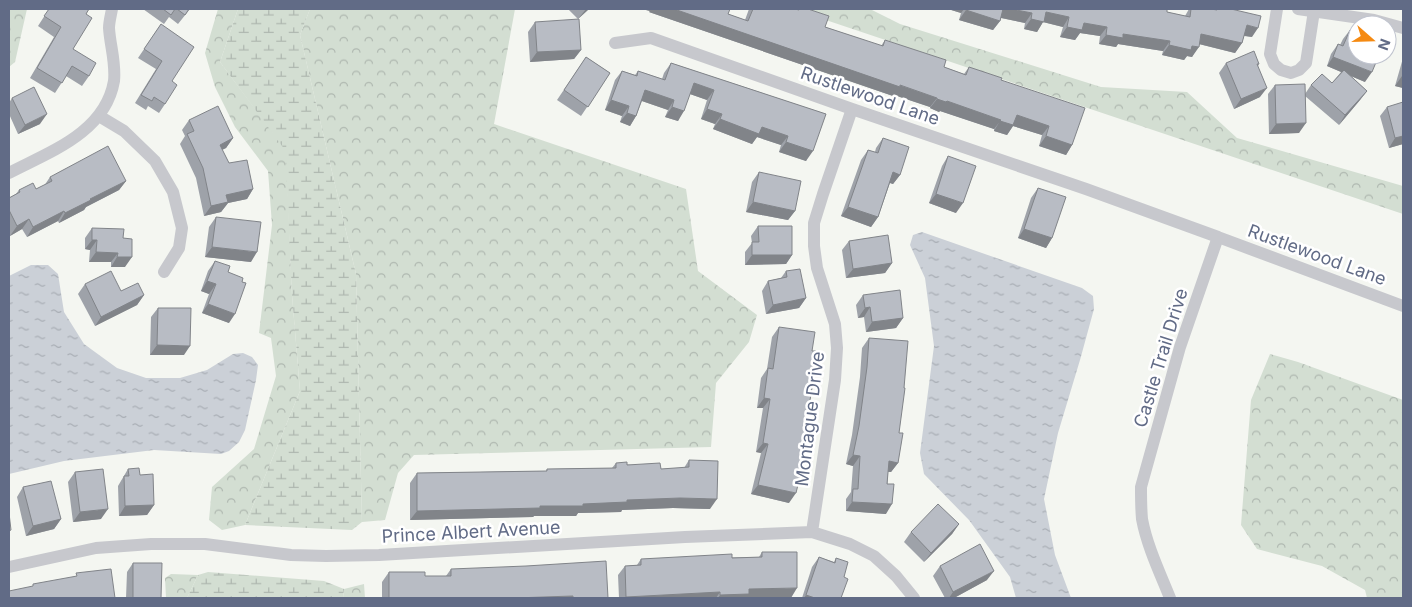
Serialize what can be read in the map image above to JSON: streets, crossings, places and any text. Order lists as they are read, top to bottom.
{
  "streets": {
    "street": [
      "Rustlewood Lane",
      "Castle Trail Drive",
      "Montague Drive",
      "Prince Albert Avenue"
    ]
  },
  "crossings": [
    ["Rustlewood Lane", "Castle Trail Drive"],
    ["Rustlewood Lane", "Montague Drive"],
    ["Montague Drive", "Prince Albert Avenue"]
  ],
  "north": "right"
}
